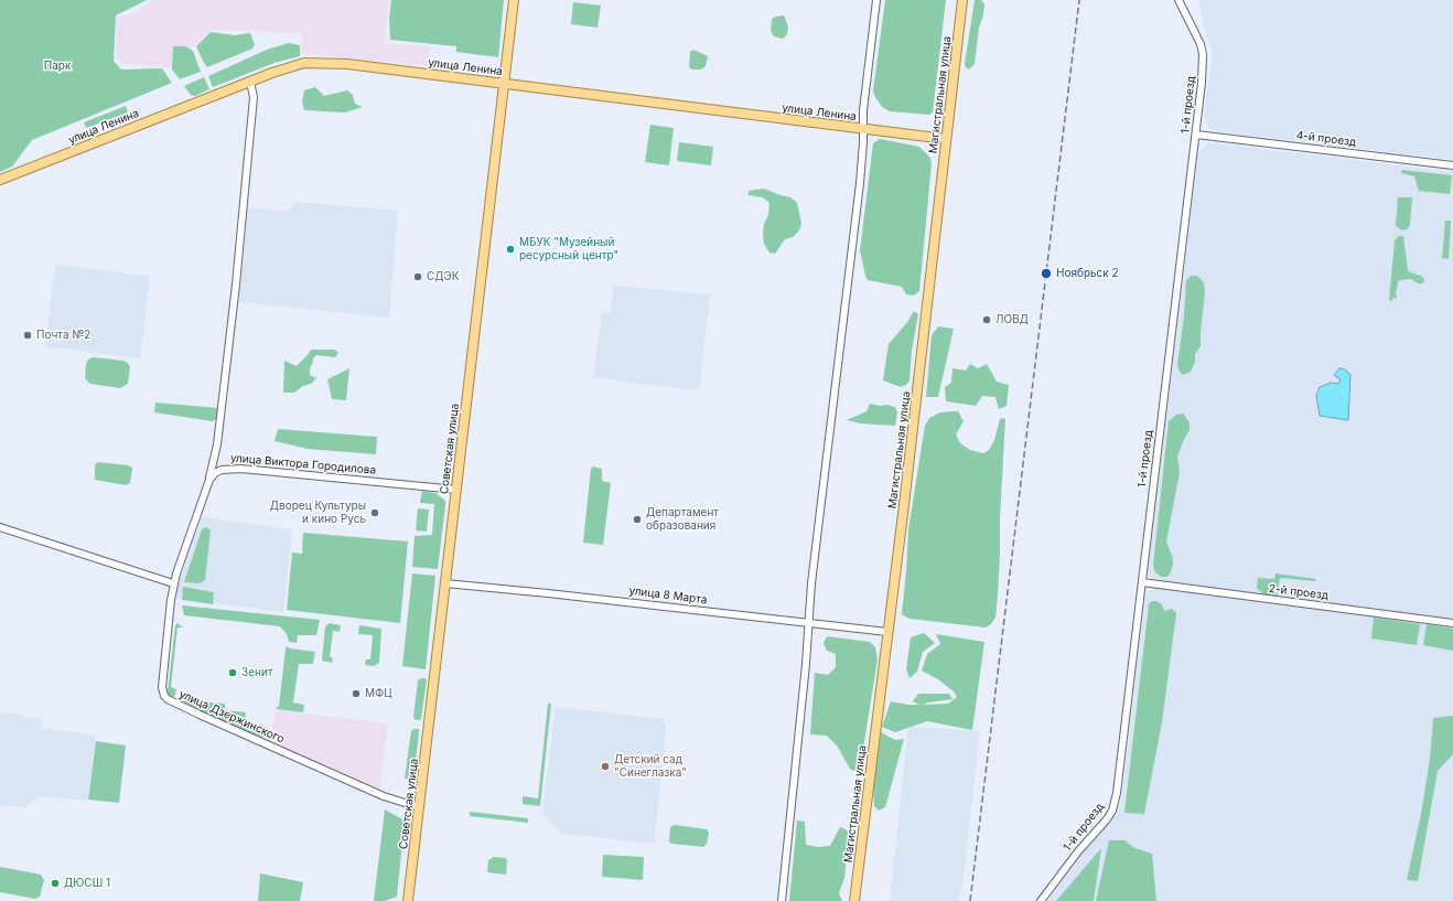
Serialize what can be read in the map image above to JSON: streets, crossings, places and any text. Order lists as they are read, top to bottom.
{
  "streets": {
    "main road": ["улица Ленина", "Магистральная улица", "Советская улица"],
    "street": [
      "1-й проезд",
      "4-й проезд",
      "улица Виктора Городилова",
      "2-й проезд",
      "улица 8 Марта",
      "улица Дзержинского"
    ]
  },
  "crossings": [
    ["улица Ленина", "Магистральная улица"],
    ["улица Ленина", "Советская улица"],
    ["Магистральная улица", "улица 8 Марта"],
    ["1-й проезд", "4-й проезд"],
    ["1-й проезд", "2-й проезд"],
    ["Советская улица", "улица Виктора Городилова"],
    ["Советская улица", "улица 8 Марта"],
    ["Советская улица", "улица Дзержинского"]
  ],
  "parks": ["Парк"],
  "places": [
    "МБУК \"Музейный ресурсный центр\"",
    "Ноябрьск 2",
    "СДЭК",
    "ЛОВД",
    "Почта №2",
    "Дворец Культуры и кино Русь",
    "Департамент образования",
    "Зенит",
    "МФЦ",
    "Детский сад \"Синеглазка\"",
    "ДЮСШ 1"
  ]
}
